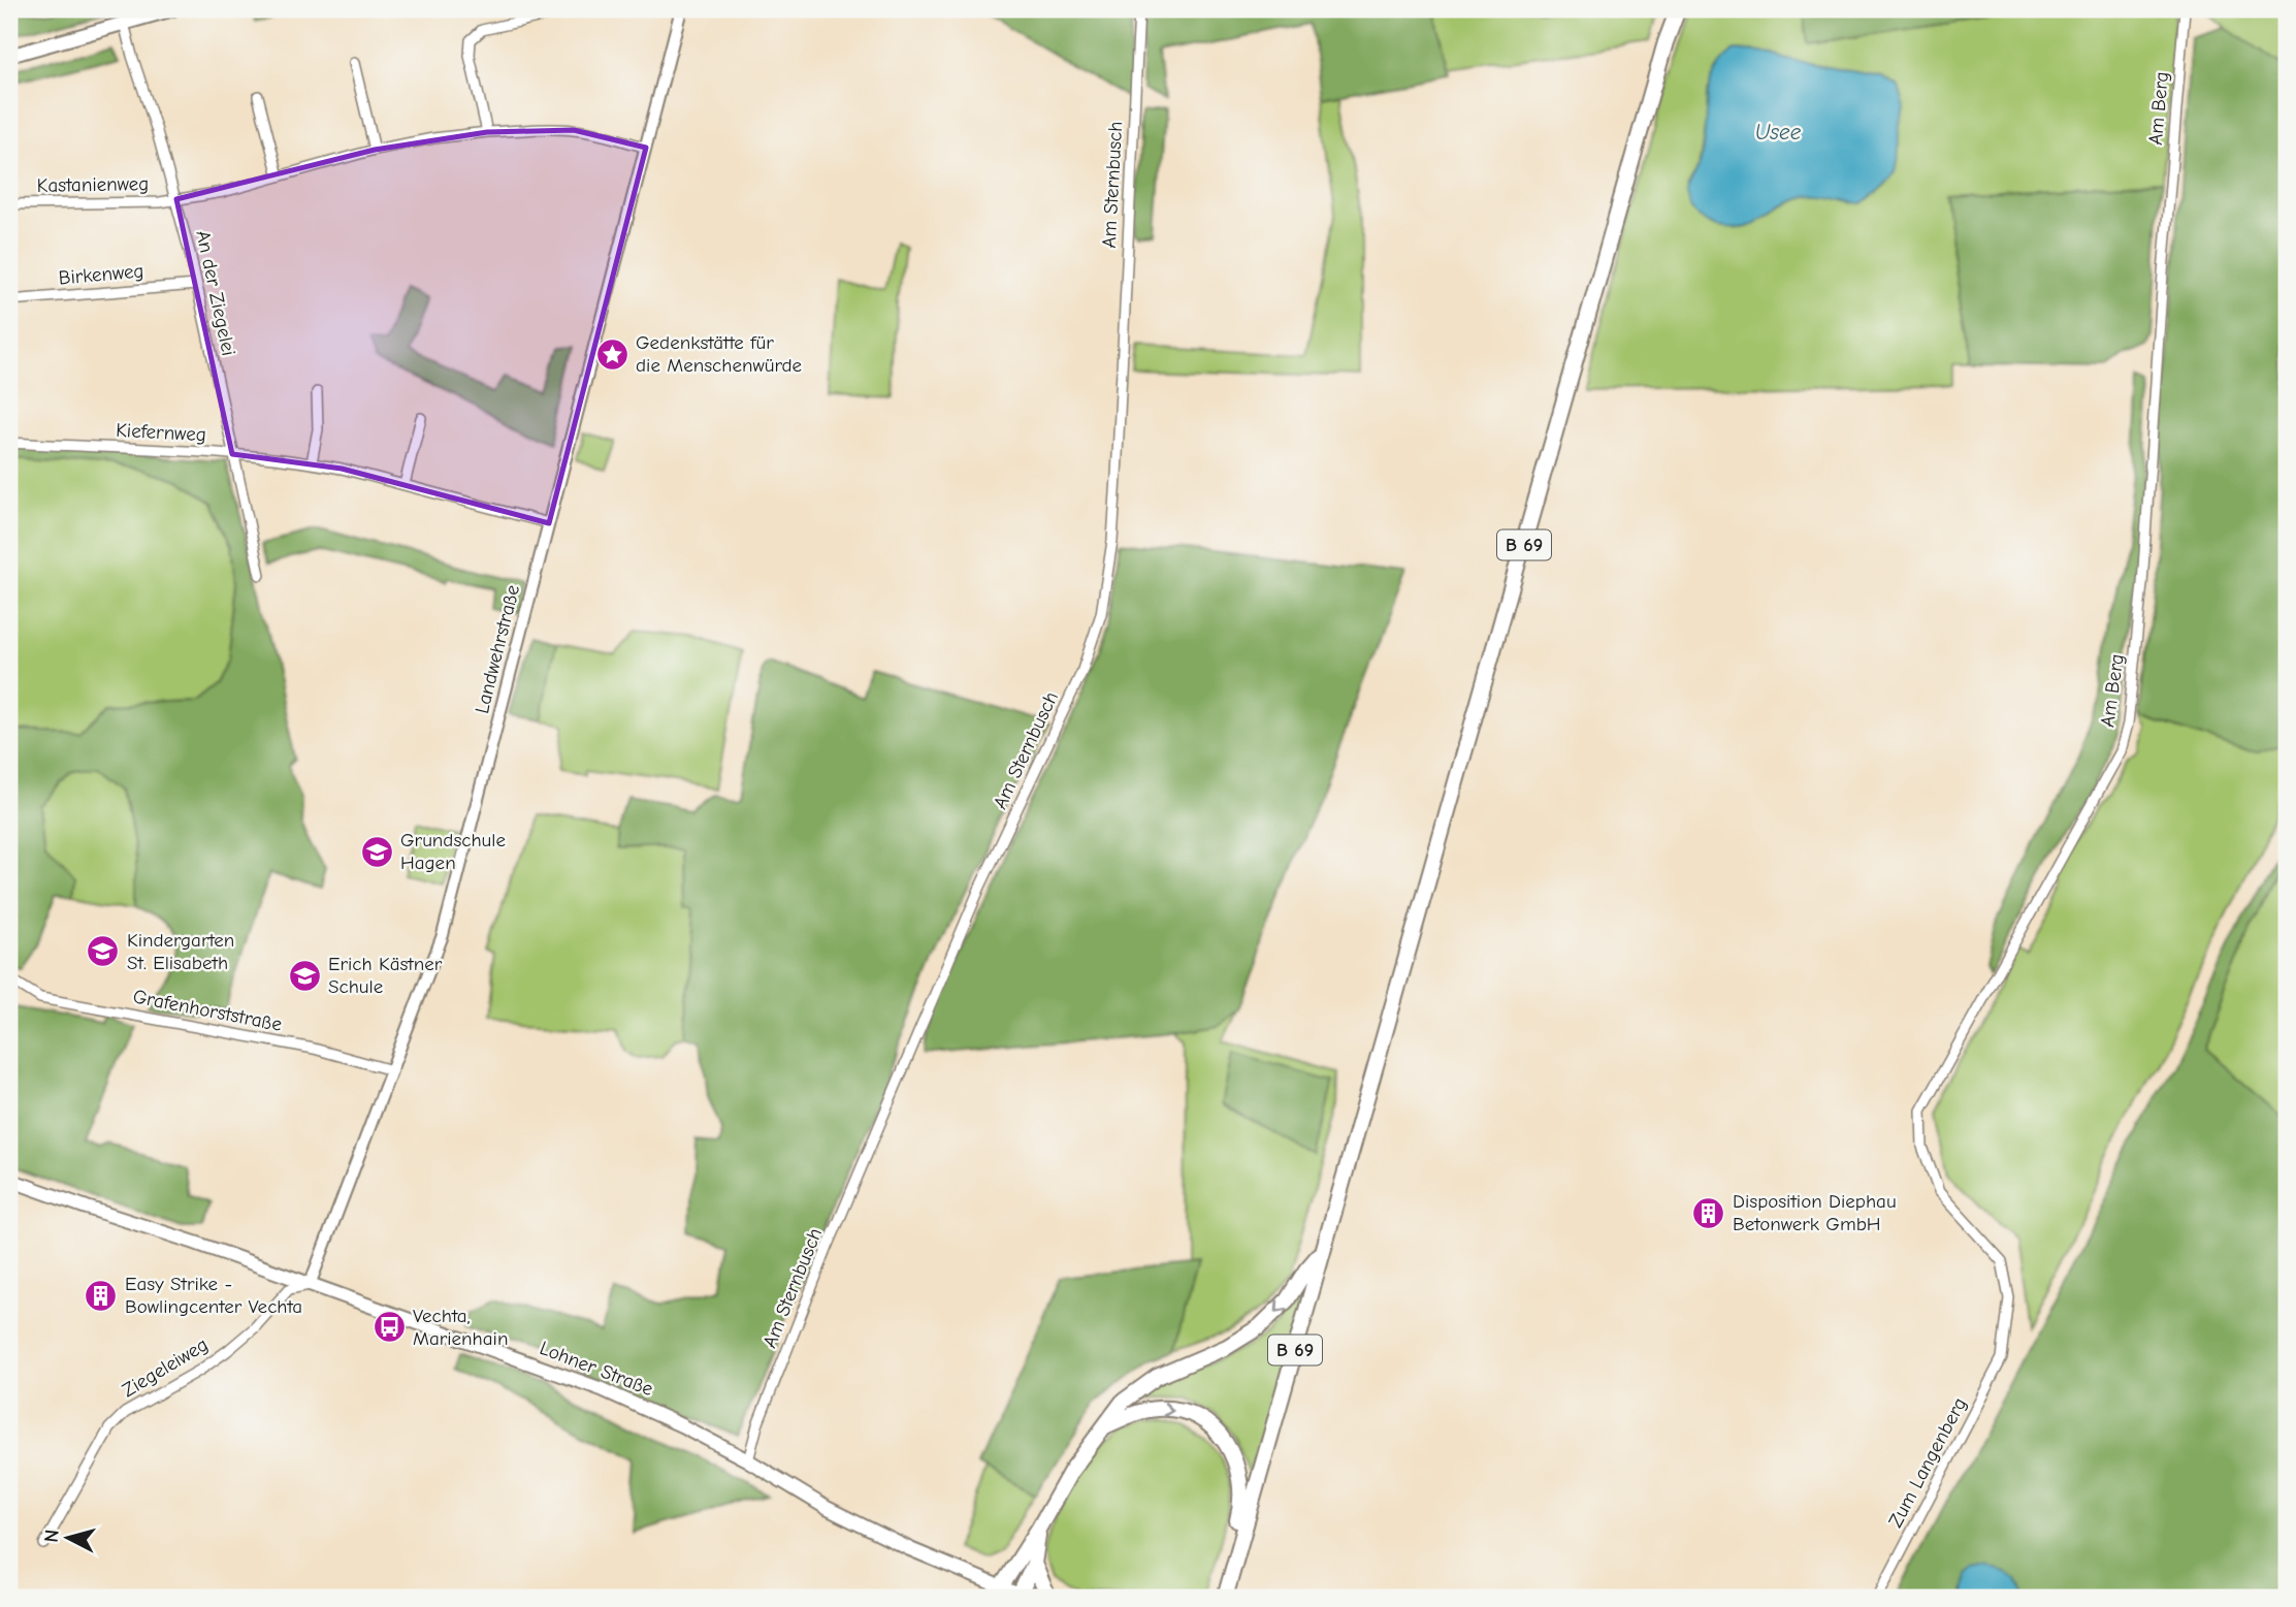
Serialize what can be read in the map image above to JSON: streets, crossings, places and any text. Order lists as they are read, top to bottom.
{
  "streets": {
    "main road": ["B 69", "Lohner Straße"],
    "street": [
      "Am Berg",
      "Kastanienweg",
      "Am Sternbusch",
      "Birkenweg",
      "An der Ziegelei",
      "Kiefernweg",
      "Landwehrstraße",
      "Grafenhorststraße",
      "Ziegeleiweg",
      "Zum Langenberg"
    ]
  },
  "crossings": [
    ["Am Berg", "Zum Langenberg"],
    ["Kastanienweg", "An der Ziegelei"],
    ["Kastanienweg", "Landwehrstraße"],
    ["Am Sternbusch", "Lohner Straße"],
    ["Birkenweg", "An der Ziegelei"],
    ["An der Ziegelei", "Kiefernweg"],
    ["Kiefernweg", "Landwehrstraße"],
    ["Landwehrstraße", "Grafenhorststraße"],
    ["Landwehrstraße", "Ziegeleiweg"],
    ["Landwehrstraße", "Lohner Straße"],
    ["Ziegeleiweg", "Lohner Straße"]
  ],
  "water": ["Usee"],
  "places": {
    "place": ["Gedenkstätte für die Menschenwürde"],
    "school or university": ["Grundschule Hagen", "Kindergarten St. Elisabeth", "Erich Kästner Schule"],
    "building": ["Disposition Diephau Betonwerk GmbH", "Easy Strike - Bowlingcenter Vechta"],
    "bus stop": ["Vechta, Marienhain"]
  },
  "north": "left"
}
